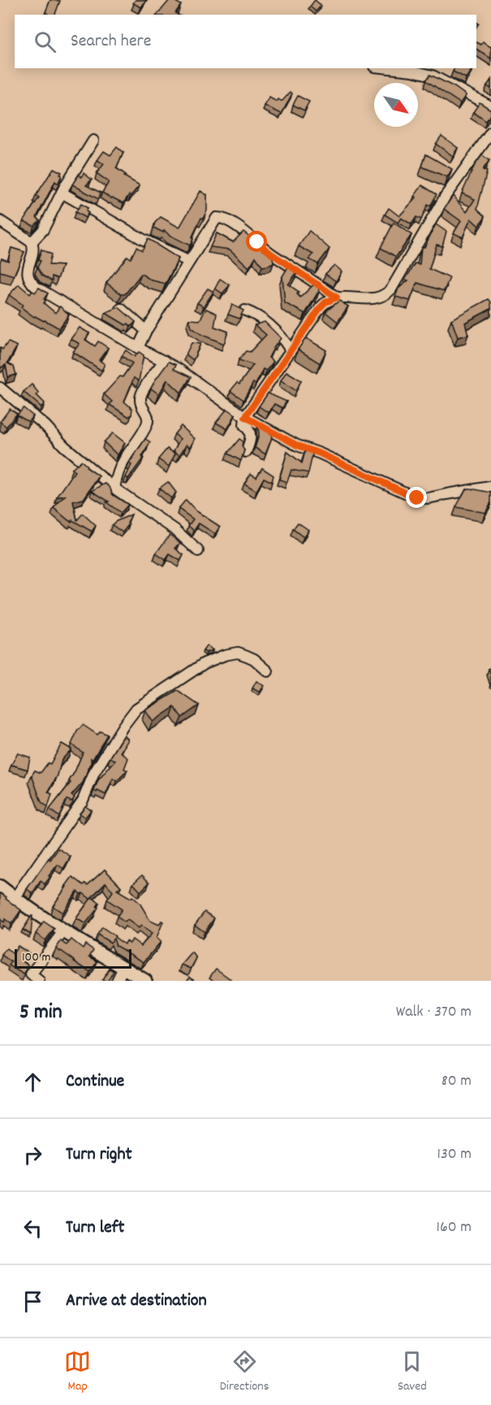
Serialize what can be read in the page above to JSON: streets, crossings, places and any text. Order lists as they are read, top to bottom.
{
  "scale_bar": "100 m",
  "north": "bottom right",
  "page": {
    "search": "Search here",
    "scale": "100 m",
    "heading": ["5 min", "Walk · 370 m"],
    "list": [
      ["Continue", "80 m"],
      ["Turn right", "130 m"],
      ["Turn left", "160 m"],
      "Arrive at destination"
    ],
    "nav": ["Map", "Directions", "Saved"]
  }
}
